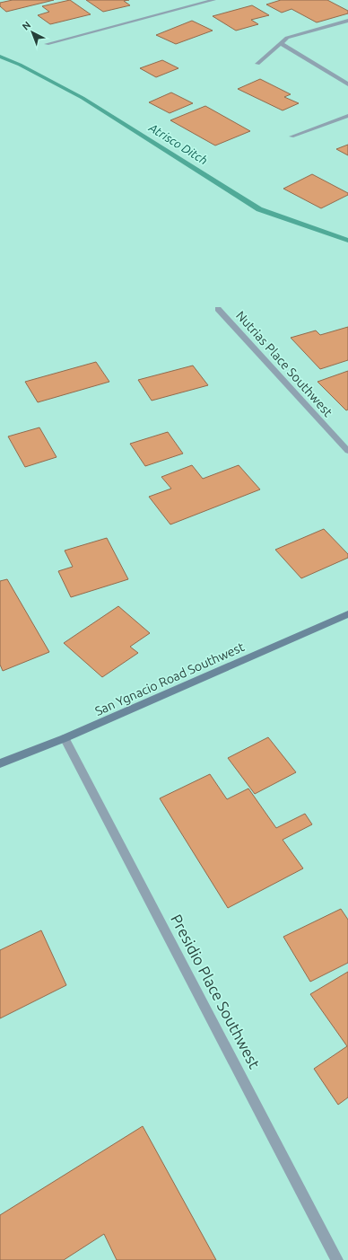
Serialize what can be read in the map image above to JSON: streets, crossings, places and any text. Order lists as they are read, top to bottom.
{
  "streets": {
    "street": ["Nutrias Place Southwest", "San Ygnacio Road Southwest", "Presidio Place Southwest"]
  },
  "crossings": [
    ["San Ygnacio Road Southwest", "Presidio Place Southwest"]
  ],
  "water": ["Atrisco Ditch"],
  "north": "top left"
}
